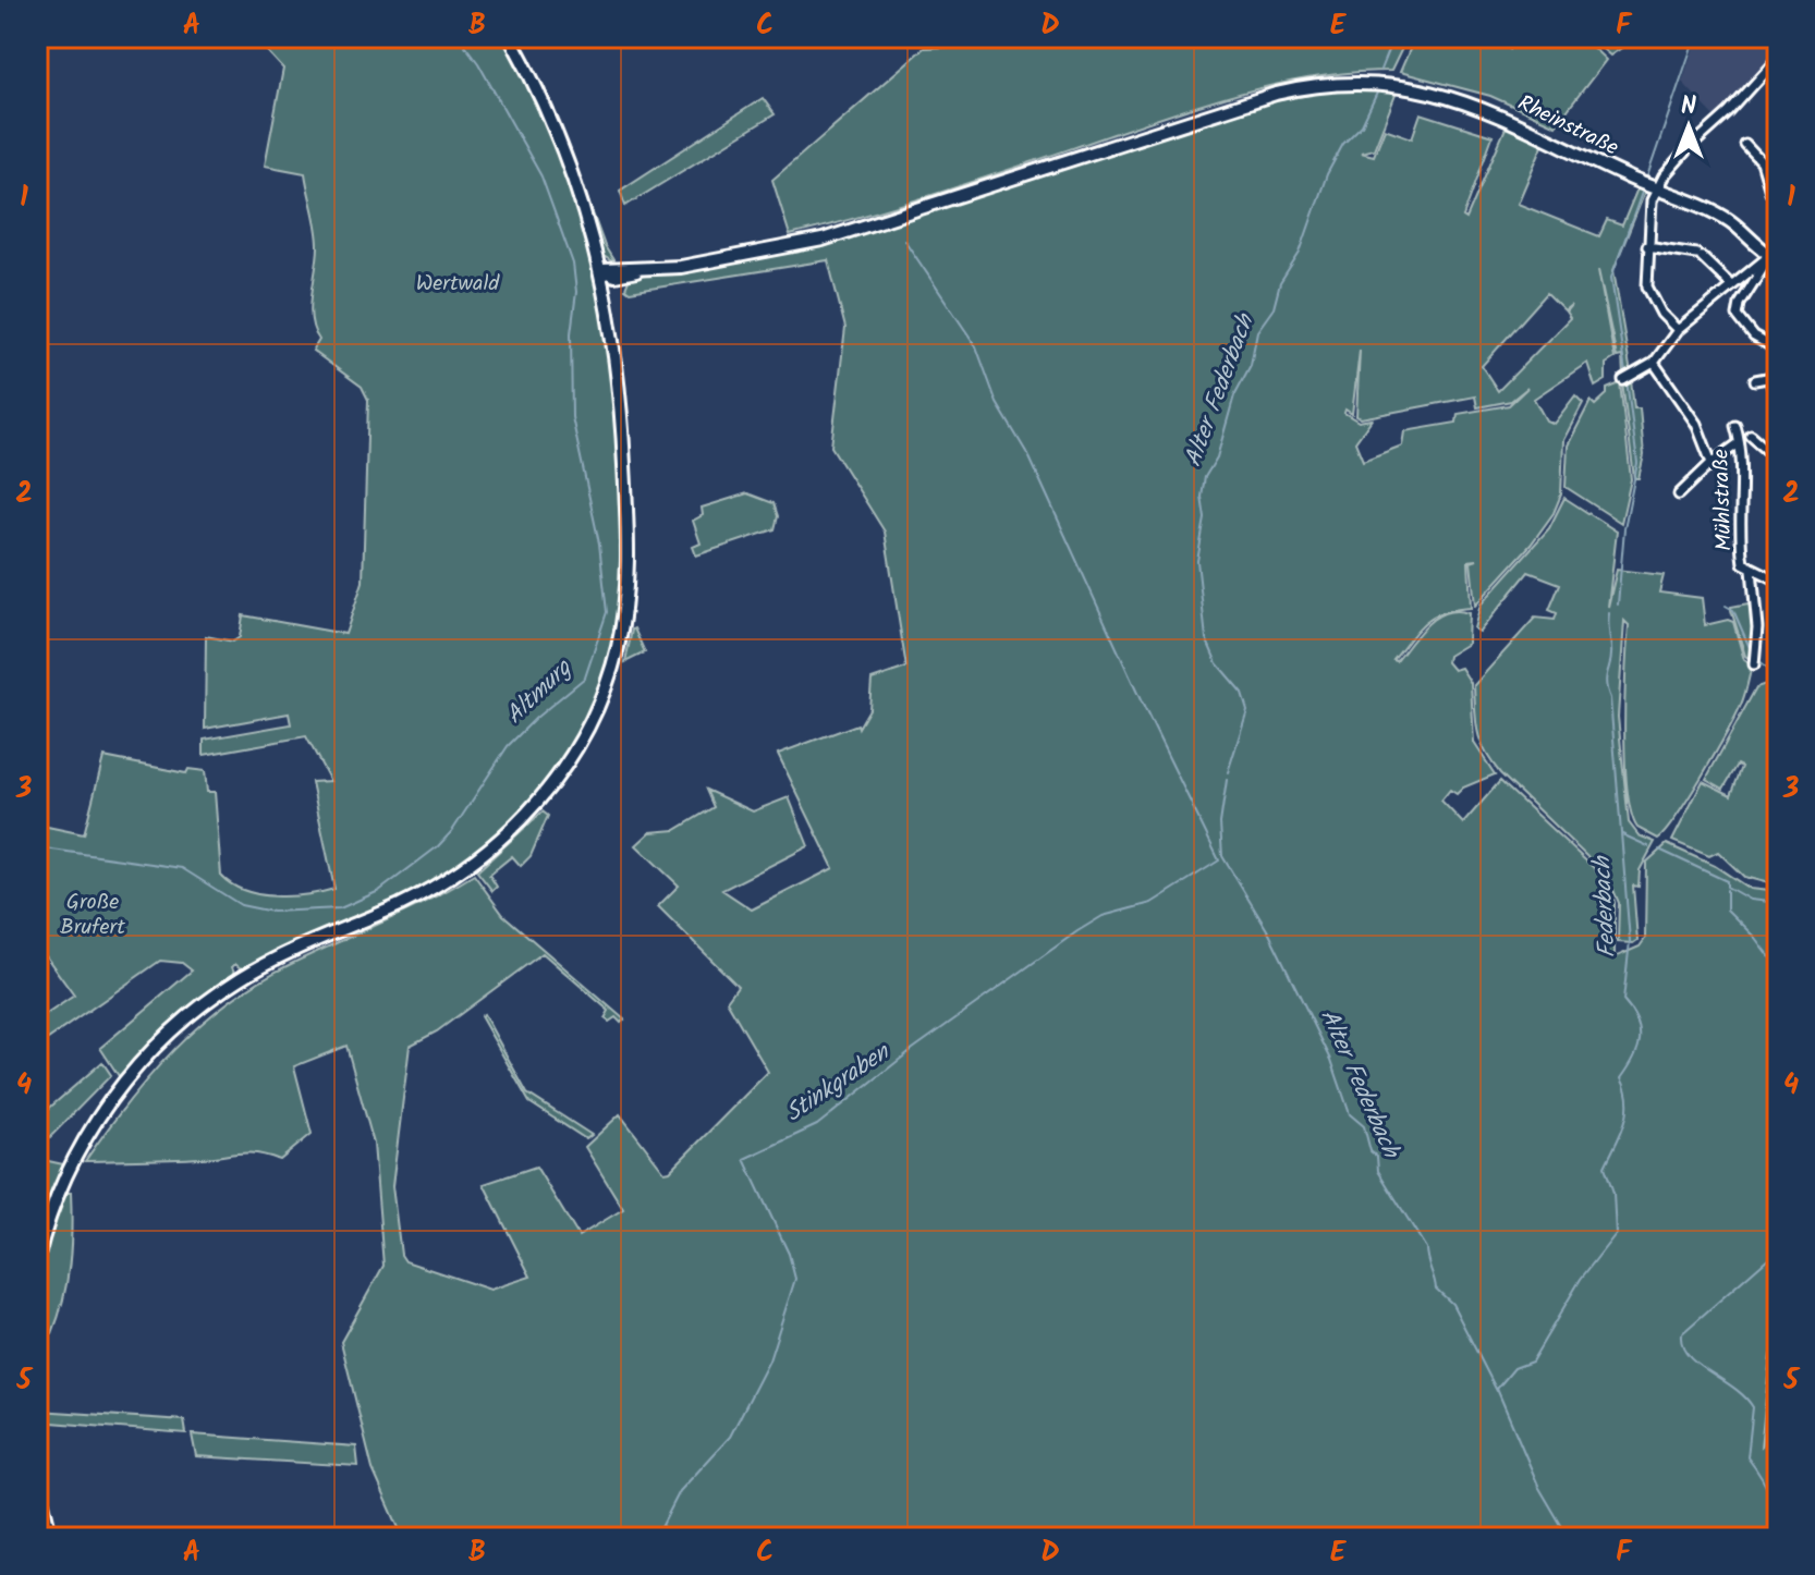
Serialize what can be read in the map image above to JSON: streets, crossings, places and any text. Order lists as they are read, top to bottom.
{
  "streets": {
    "street": ["Rheinstraße", "Mühlstraße"]
  },
  "water": [
    "Alter Federbach",
    "Altmurg",
    "Federbach",
    "Stinkgraben"
  ],
  "parks": ["Wertwald", "Große Brufert"],
  "north": "top",
  "grid": {
    "columns": [
      "A",
      "B",
      "C",
      "D",
      "E",
      "F"
    ],
    "rows": [
      "1",
      "2",
      "3",
      "4",
      "5"
    ]
  }
}
